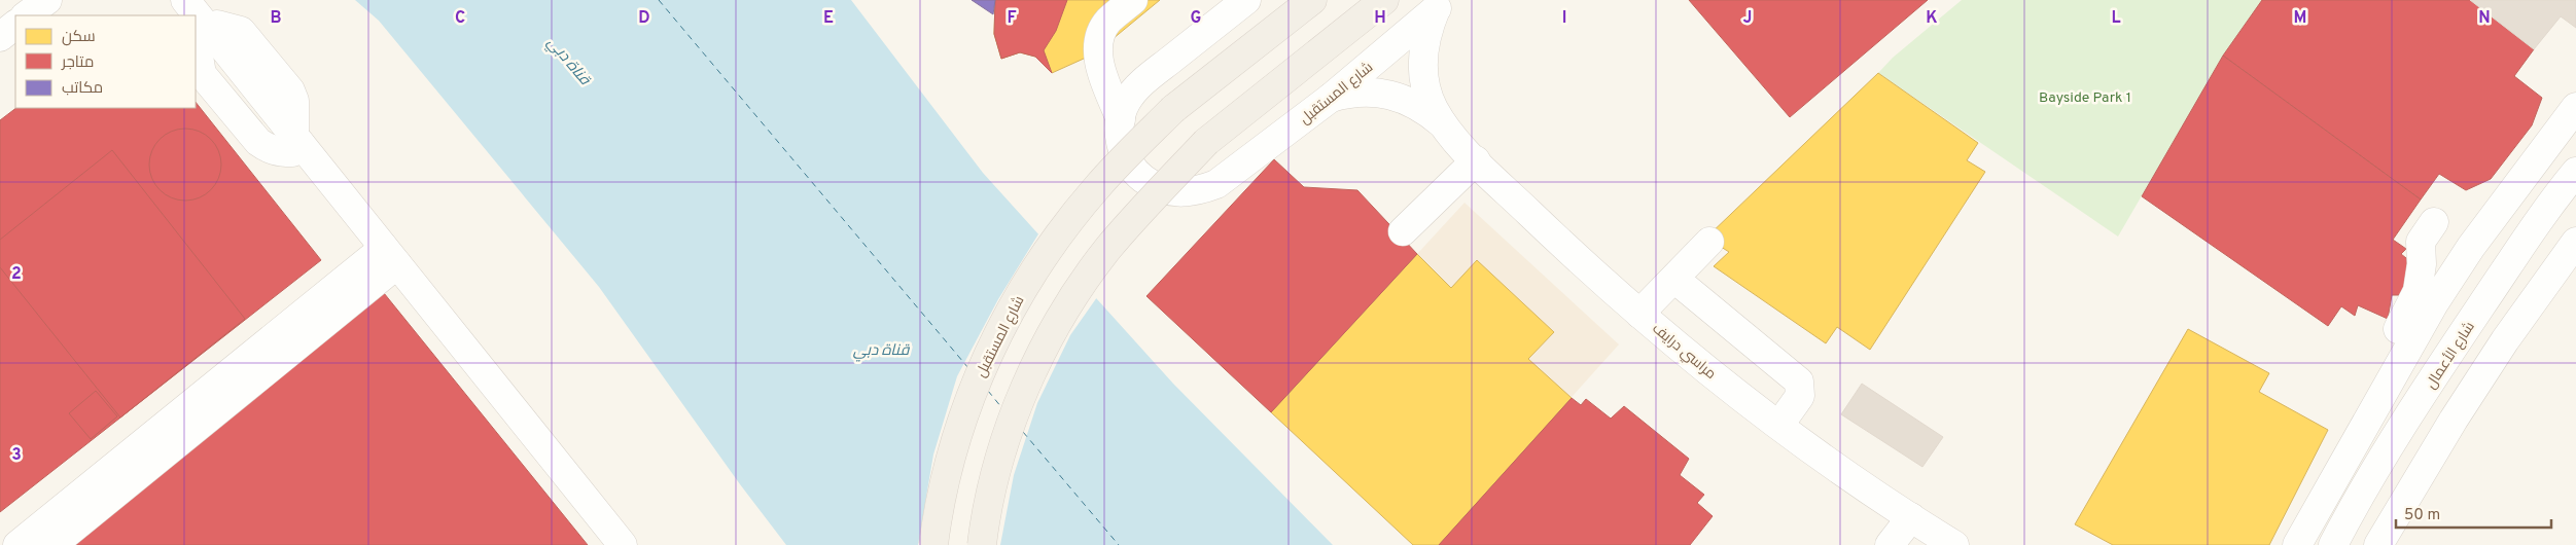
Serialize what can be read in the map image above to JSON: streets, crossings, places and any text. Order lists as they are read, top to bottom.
{
  "streets": {
    "main road": ["شارع المستقبل"],
    "street": ["مراسي درايف", "شارع الأعمال"]
  },
  "crossings": [
    ["شارع المستقبل", "مراسي درايف"]
  ],
  "water": ["قناة دبي"],
  "parks": ["Bayside Park 1"],
  "legend": ["سكن", "متاجر", "مكاتب"],
  "scale_bar": "50 m",
  "grid": {
    "columns": [
      "B",
      "C",
      "D",
      "E",
      "F",
      "G",
      "H",
      "I",
      "J",
      "K",
      "L",
      "M",
      "N"
    ],
    "rows": ["2", "3"]
  }
}
